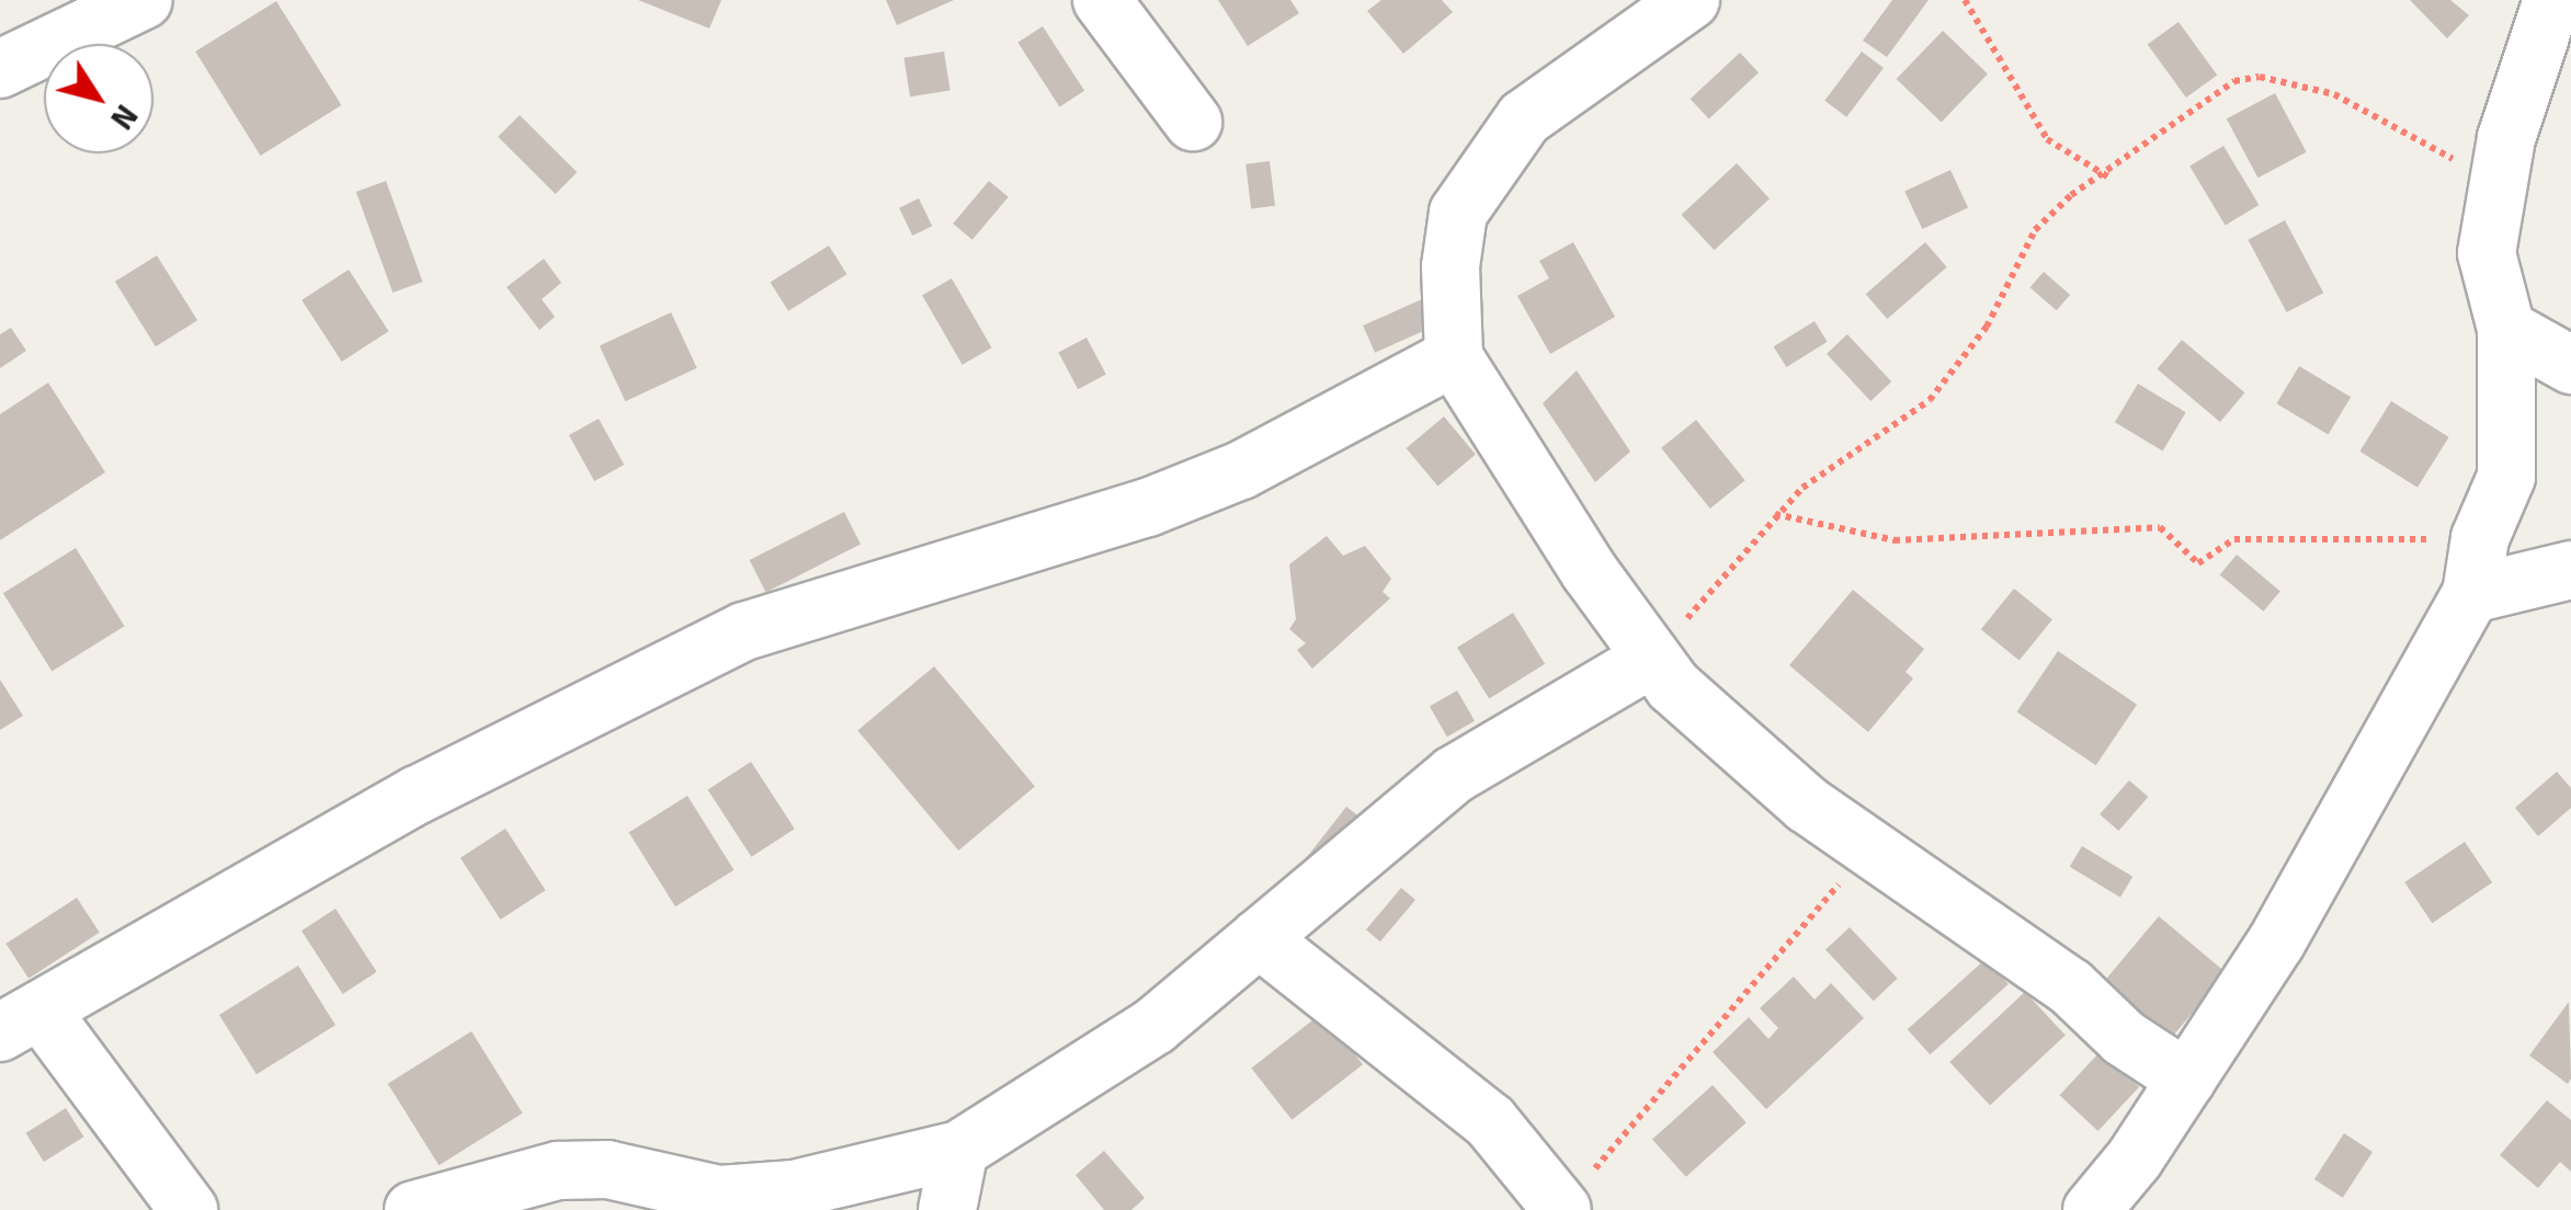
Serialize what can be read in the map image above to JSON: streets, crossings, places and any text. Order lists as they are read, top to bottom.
{
  "north": "bottom right"
}
